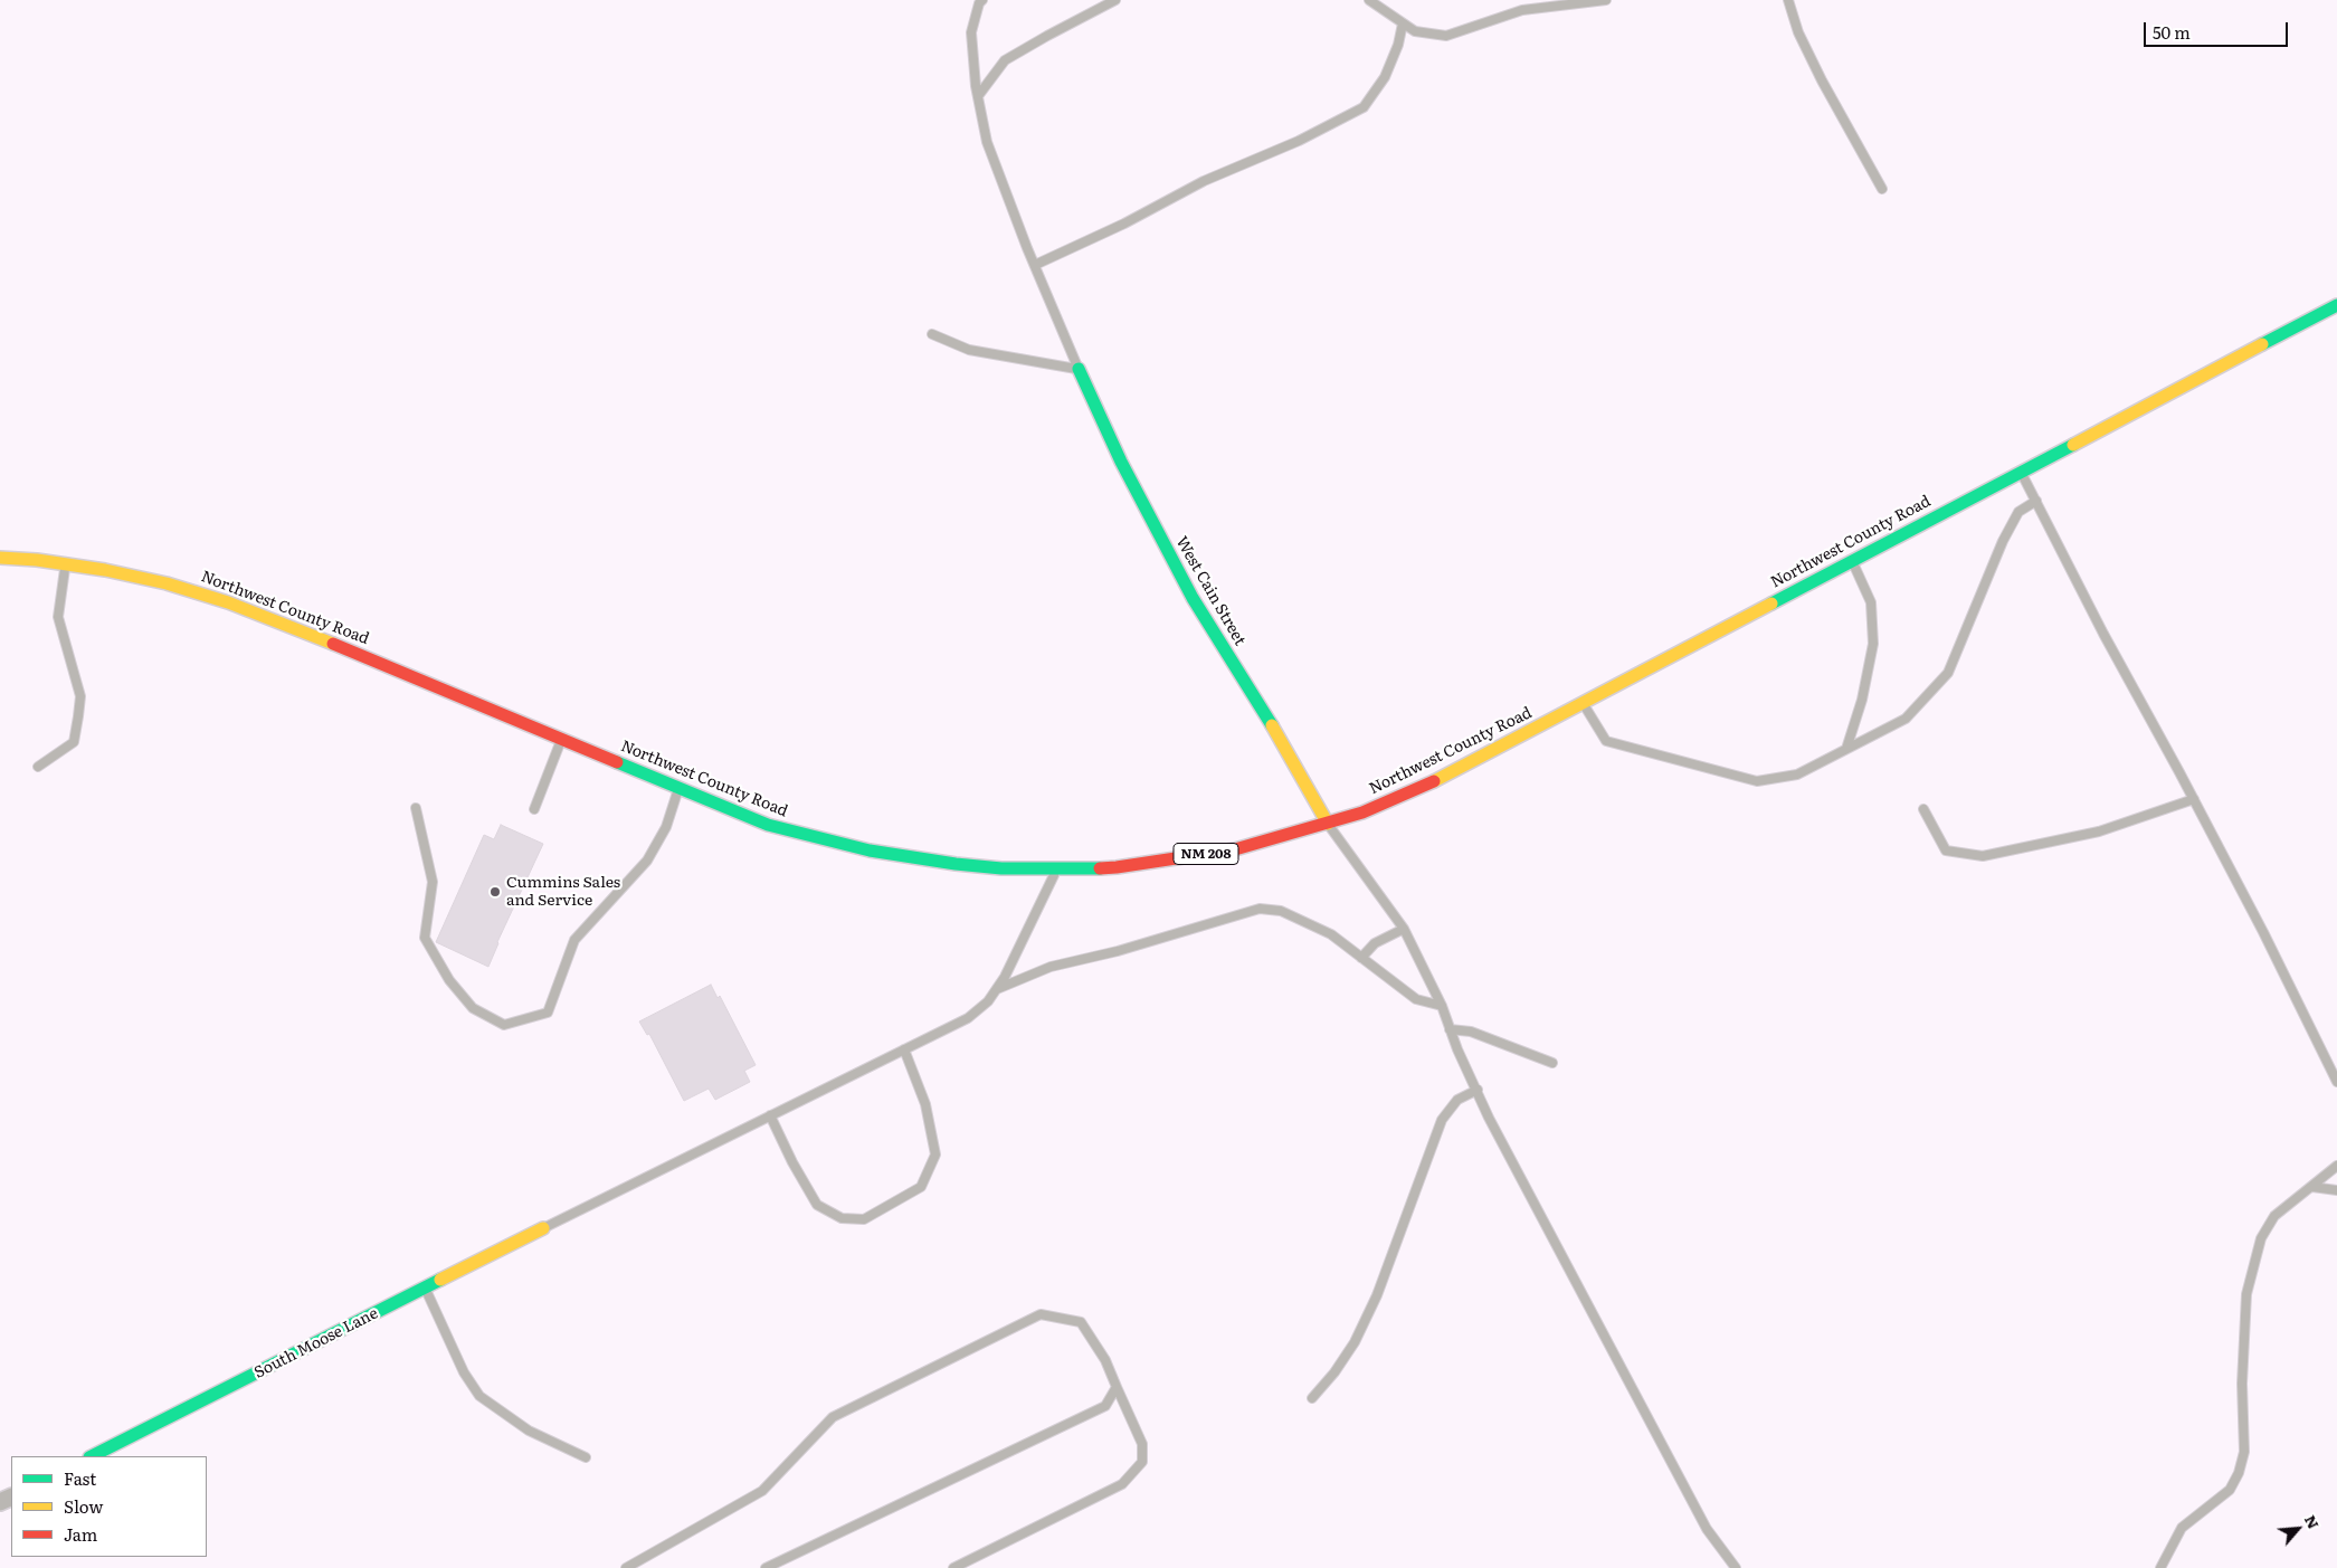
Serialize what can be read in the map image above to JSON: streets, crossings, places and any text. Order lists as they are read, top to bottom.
{
  "streets": {
    "main road": [
      "Northwest County Road",
      "West Cain Street",
      "NM 208",
      "South Moose Lane"
    ]
  },
  "crossings": [
    ["Northwest County Road", "West Cain Street"]
  ],
  "places": ["Cummins Sales and Service"],
  "legend": ["Fast", "Slow", "Jam"],
  "scale_bar": "50 m",
  "north": "top right"
}
